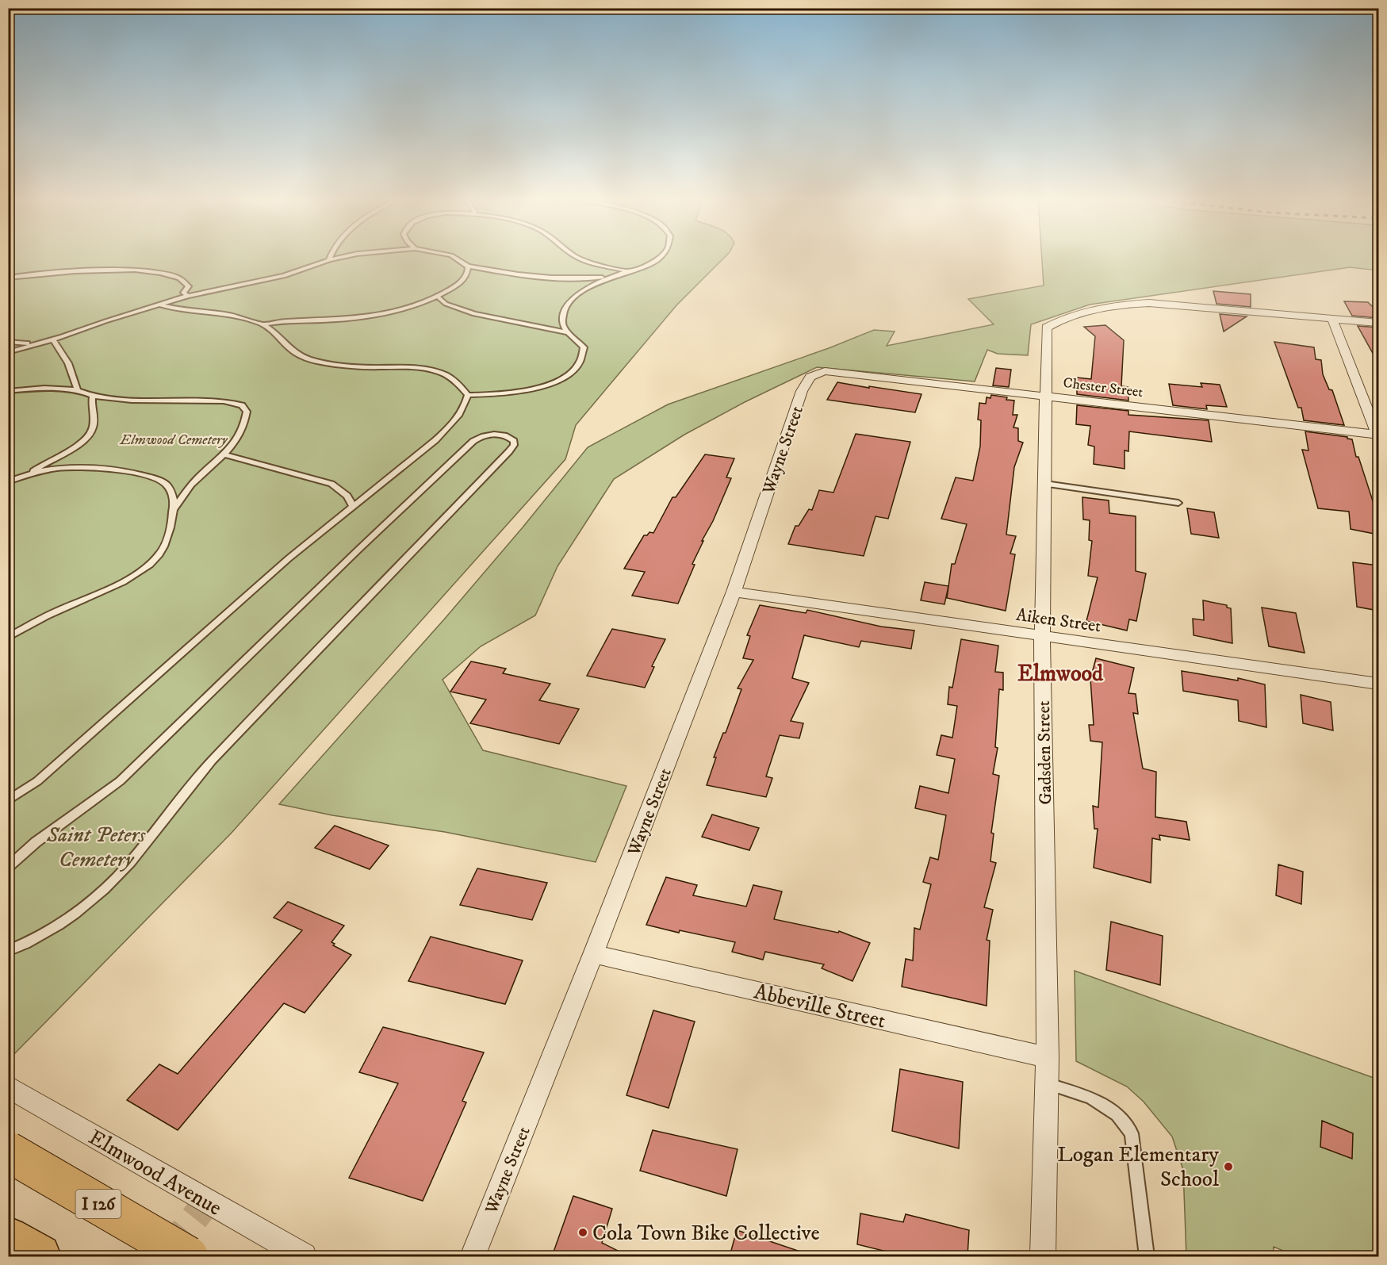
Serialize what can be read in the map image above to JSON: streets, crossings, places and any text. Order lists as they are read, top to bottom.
{
  "streets": {
    "highway": ["I 126"],
    "street": [
      "Chester Street",
      "Wayne Street",
      "Aiken Street",
      "Gadsden Street",
      "Abbeville Street",
      "Elmwood Avenue"
    ]
  },
  "crossings": [
    ["Chester Street", "Wayne Street"],
    ["Chester Street", "Gadsden Street"],
    ["Wayne Street", "Aiken Street"],
    ["Wayne Street", "Abbeville Street"],
    ["Aiken Street", "Gadsden Street"],
    ["Gadsden Street", "Abbeville Street"]
  ],
  "districts": ["Elmwood"],
  "parks": ["Elmwood Cemetery", "Saint Peters Cemetery"],
  "places": ["Logan Elementary School", "Cola Town Bike Collective"]
}
